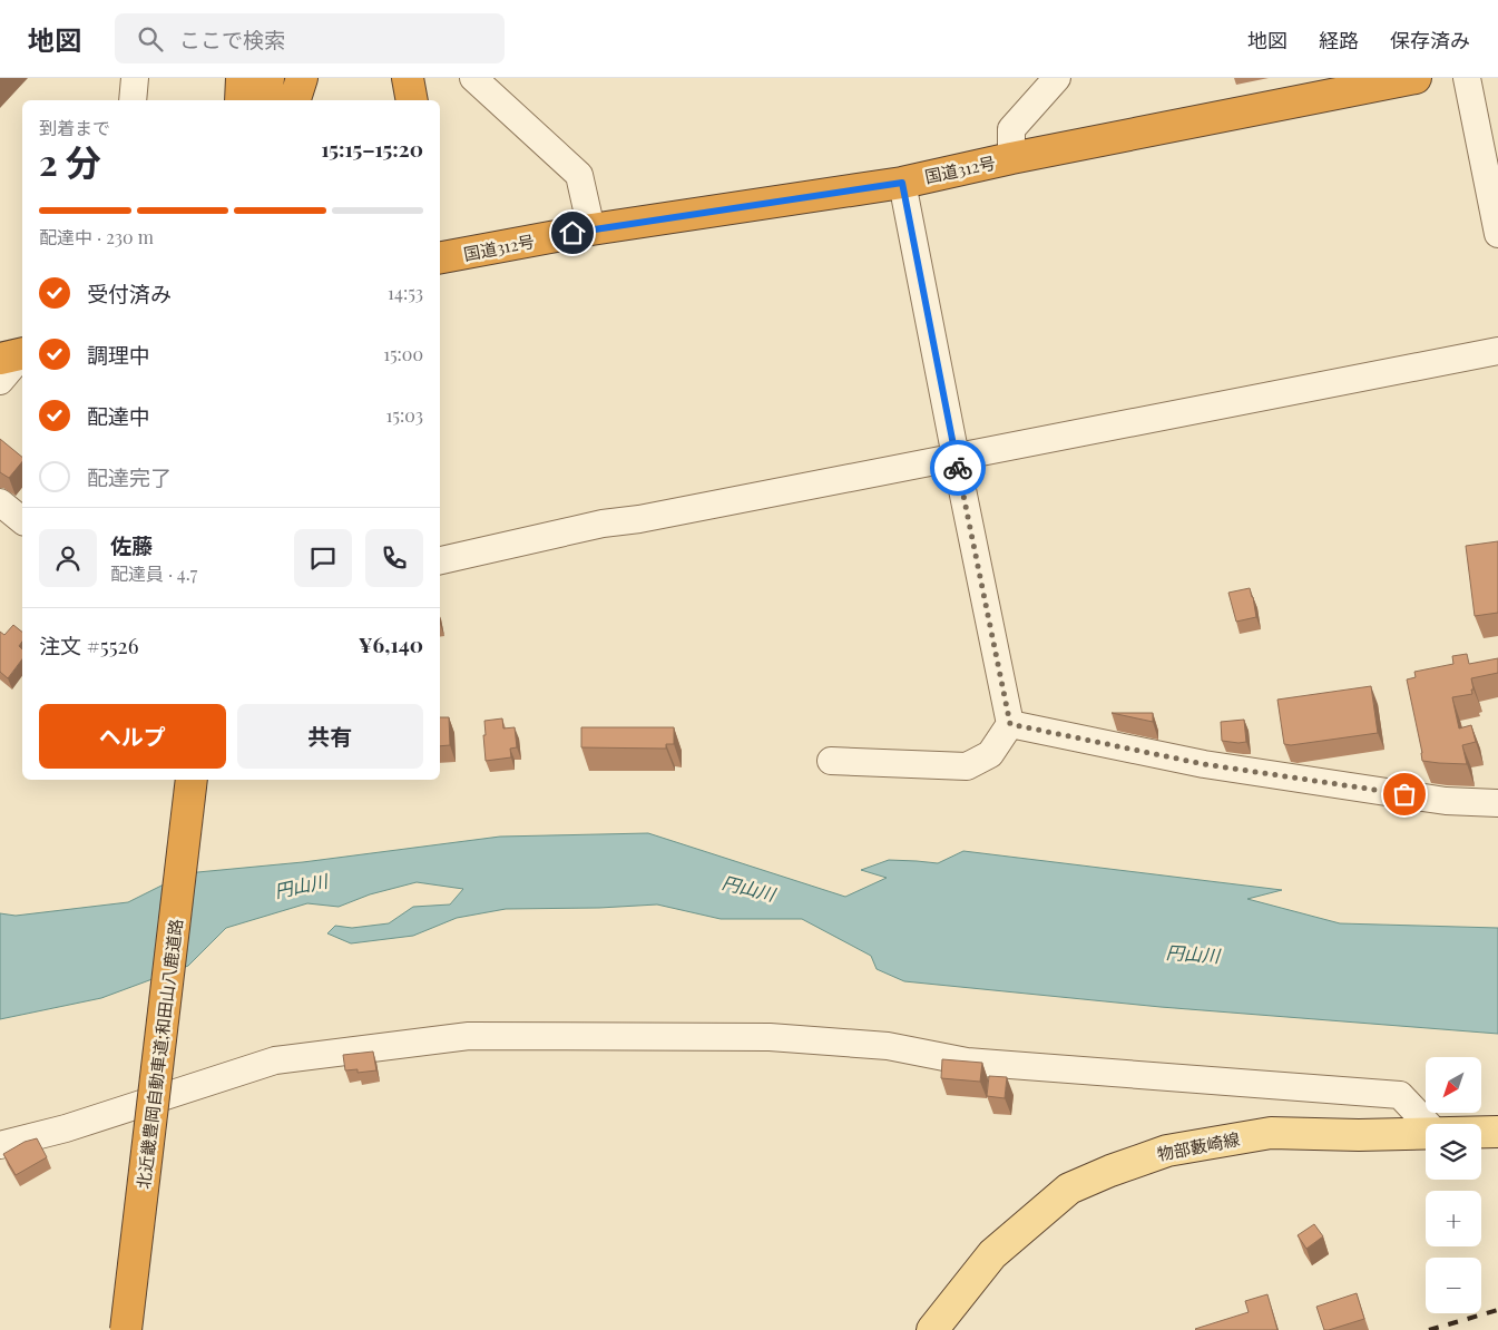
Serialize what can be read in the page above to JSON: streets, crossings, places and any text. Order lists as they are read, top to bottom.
{
  "streets": {
    "highway": ["国道312号", "北近畿豊岡自動車道;和田山八鹿道路"],
    "main road": ["物部藪崎線"]
  },
  "water": ["円山川"],
  "north": "bottom left",
  "page": {
    "header": "地図",
    "search": "ここで検索",
    "nav": ["地図", "経路", "保存済み"],
    "heading": ["2 分", "到着まで", "15:15–15:20"],
    "panel": [
      "佐藤",
      "配達員 · 4.7",
      "注文 #5526",
      "¥6,140"
    ],
    "bar": "配達中 · 230 m",
    "list": [
      ["受付済み", "14:53"],
      ["調理中", "15:00"],
      ["配達中", "15:03"],
      "配達完了"
    ],
    "buttons": ["ヘルプ", "共有"],
    "map_buttons": ["+", "−"]
  }
}
